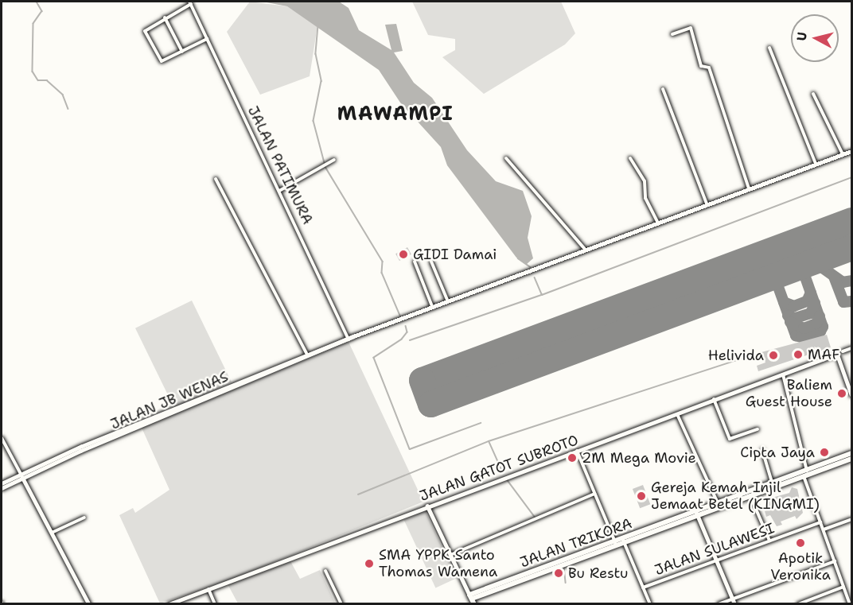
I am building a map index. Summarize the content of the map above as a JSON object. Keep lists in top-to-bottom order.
{
  "streets": {
    "highway": ["JALAN TRIKORA"],
    "main road": ["JALAN JB WENAS"],
    "street": ["JALAN PATIMURA", "JALAN GATOT SUBROTO", "JALAN SULAWESI"]
  },
  "crossings": [
    ["JALAN PATIMURA", "JALAN JB WENAS"]
  ],
  "districts": ["MAWAMPI"],
  "places": [
    "GIDI Damai",
    "MAF",
    "Helivida",
    "Baliem Guest House",
    "Cipta Jaya",
    "2M Mega Movie",
    "Gereja Kemah Injil Jemaat Betel (KINGMI)",
    "Apotik Veronika",
    "SMA YPPK Santo Thomas Wamena",
    "Bu Restu"
  ],
  "north": "left"
}
